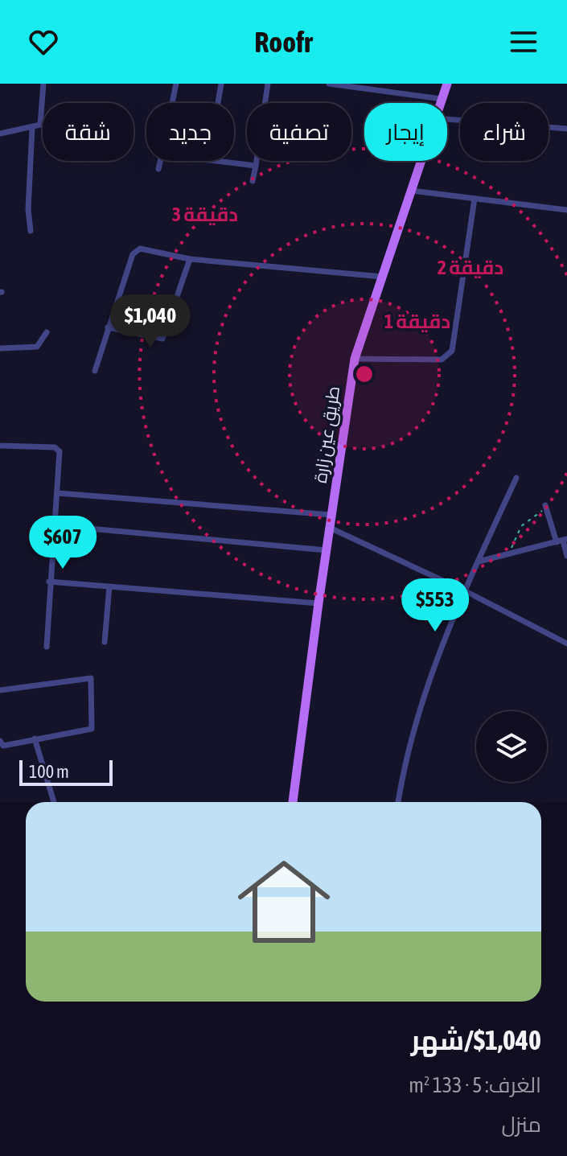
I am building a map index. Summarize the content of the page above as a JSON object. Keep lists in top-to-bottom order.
{
  "streets": {
    "main road": ["طريق عين زارة"]
  },
  "scale_bar": "100 m",
  "page": {
    "header": "Roofr",
    "chip": [
      "شراء",
      "إيجار",
      "تصفية",
      "جديد",
      "شقة"
    ],
    "price": ["$1,040", "$607", "$553"],
    "scale": "100 m",
    "list": [
      {
        "name": "$1,040/شهر",
        "note": "الغرف: 5 · 133 m² · منزل"
      }
    ]
  },
  "rings": ["3 دقيقة", "2 دقيقة", "1 دقيقة"]
}
